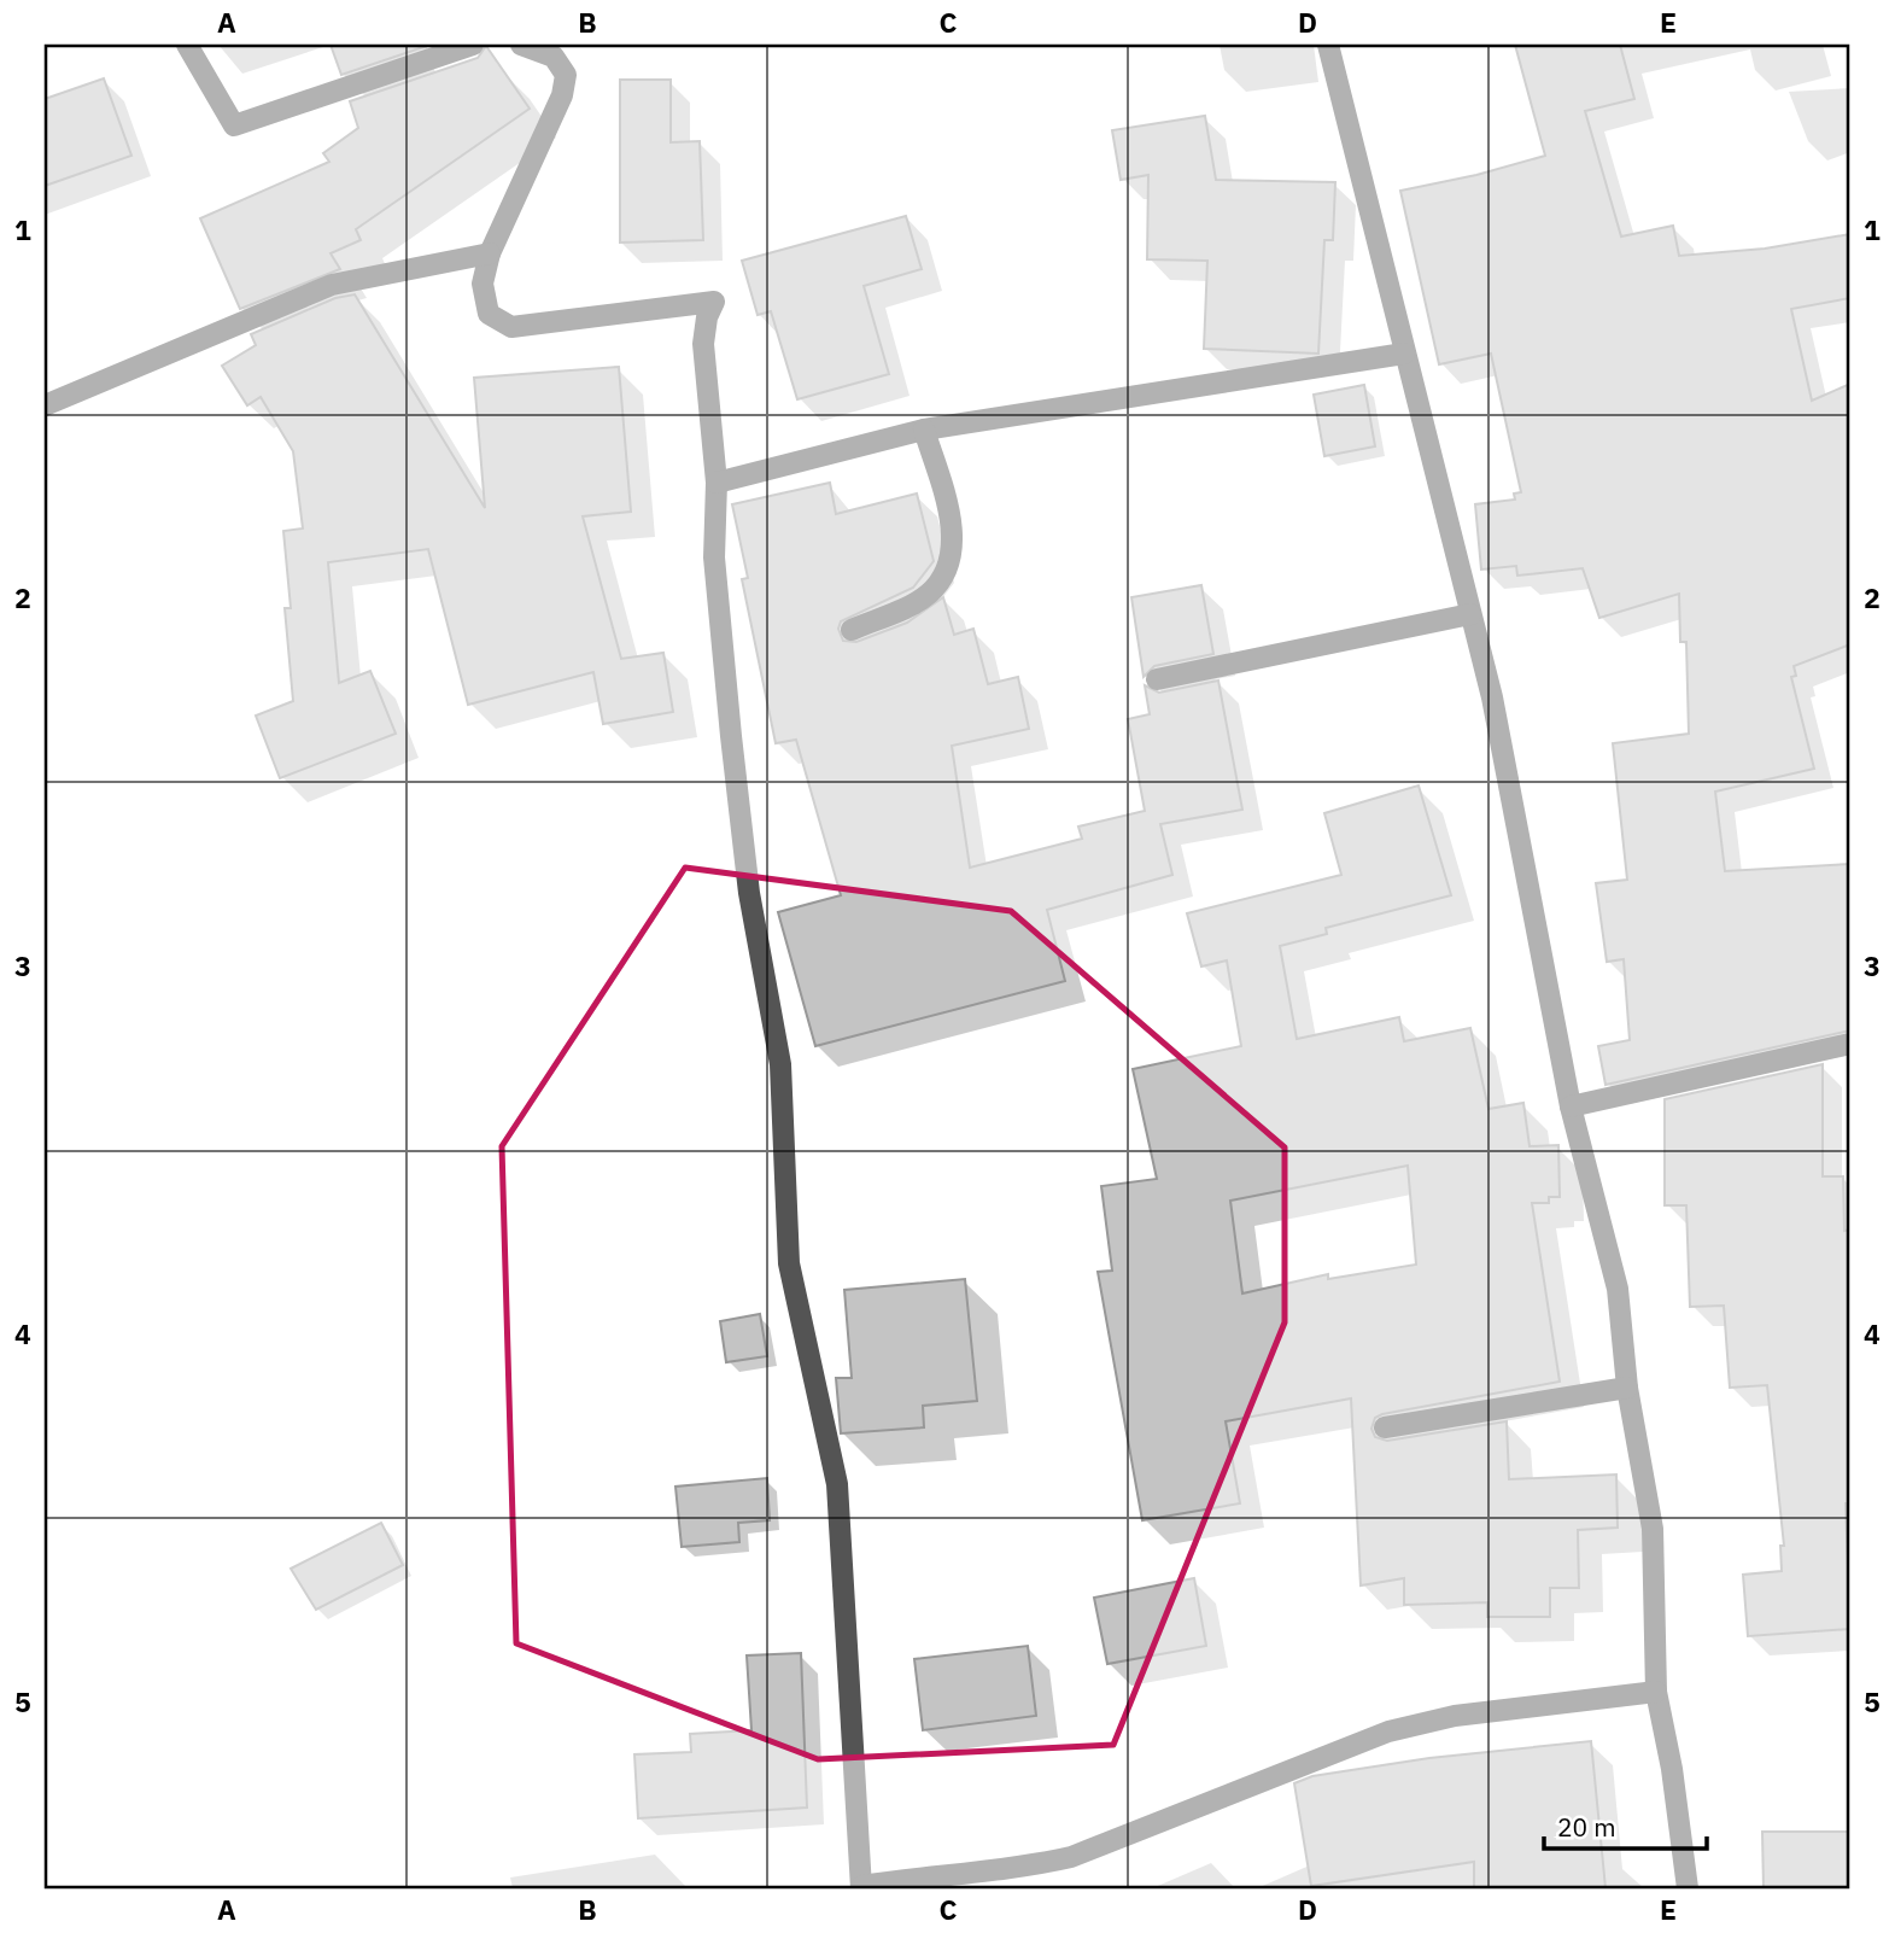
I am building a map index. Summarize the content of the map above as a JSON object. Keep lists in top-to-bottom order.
{
  "scale_bar": "20 m",
  "grid": {
    "columns": [
      "A",
      "B",
      "C",
      "D",
      "E"
    ],
    "rows": [
      "1",
      "2",
      "3",
      "4",
      "5"
    ]
  }
}
